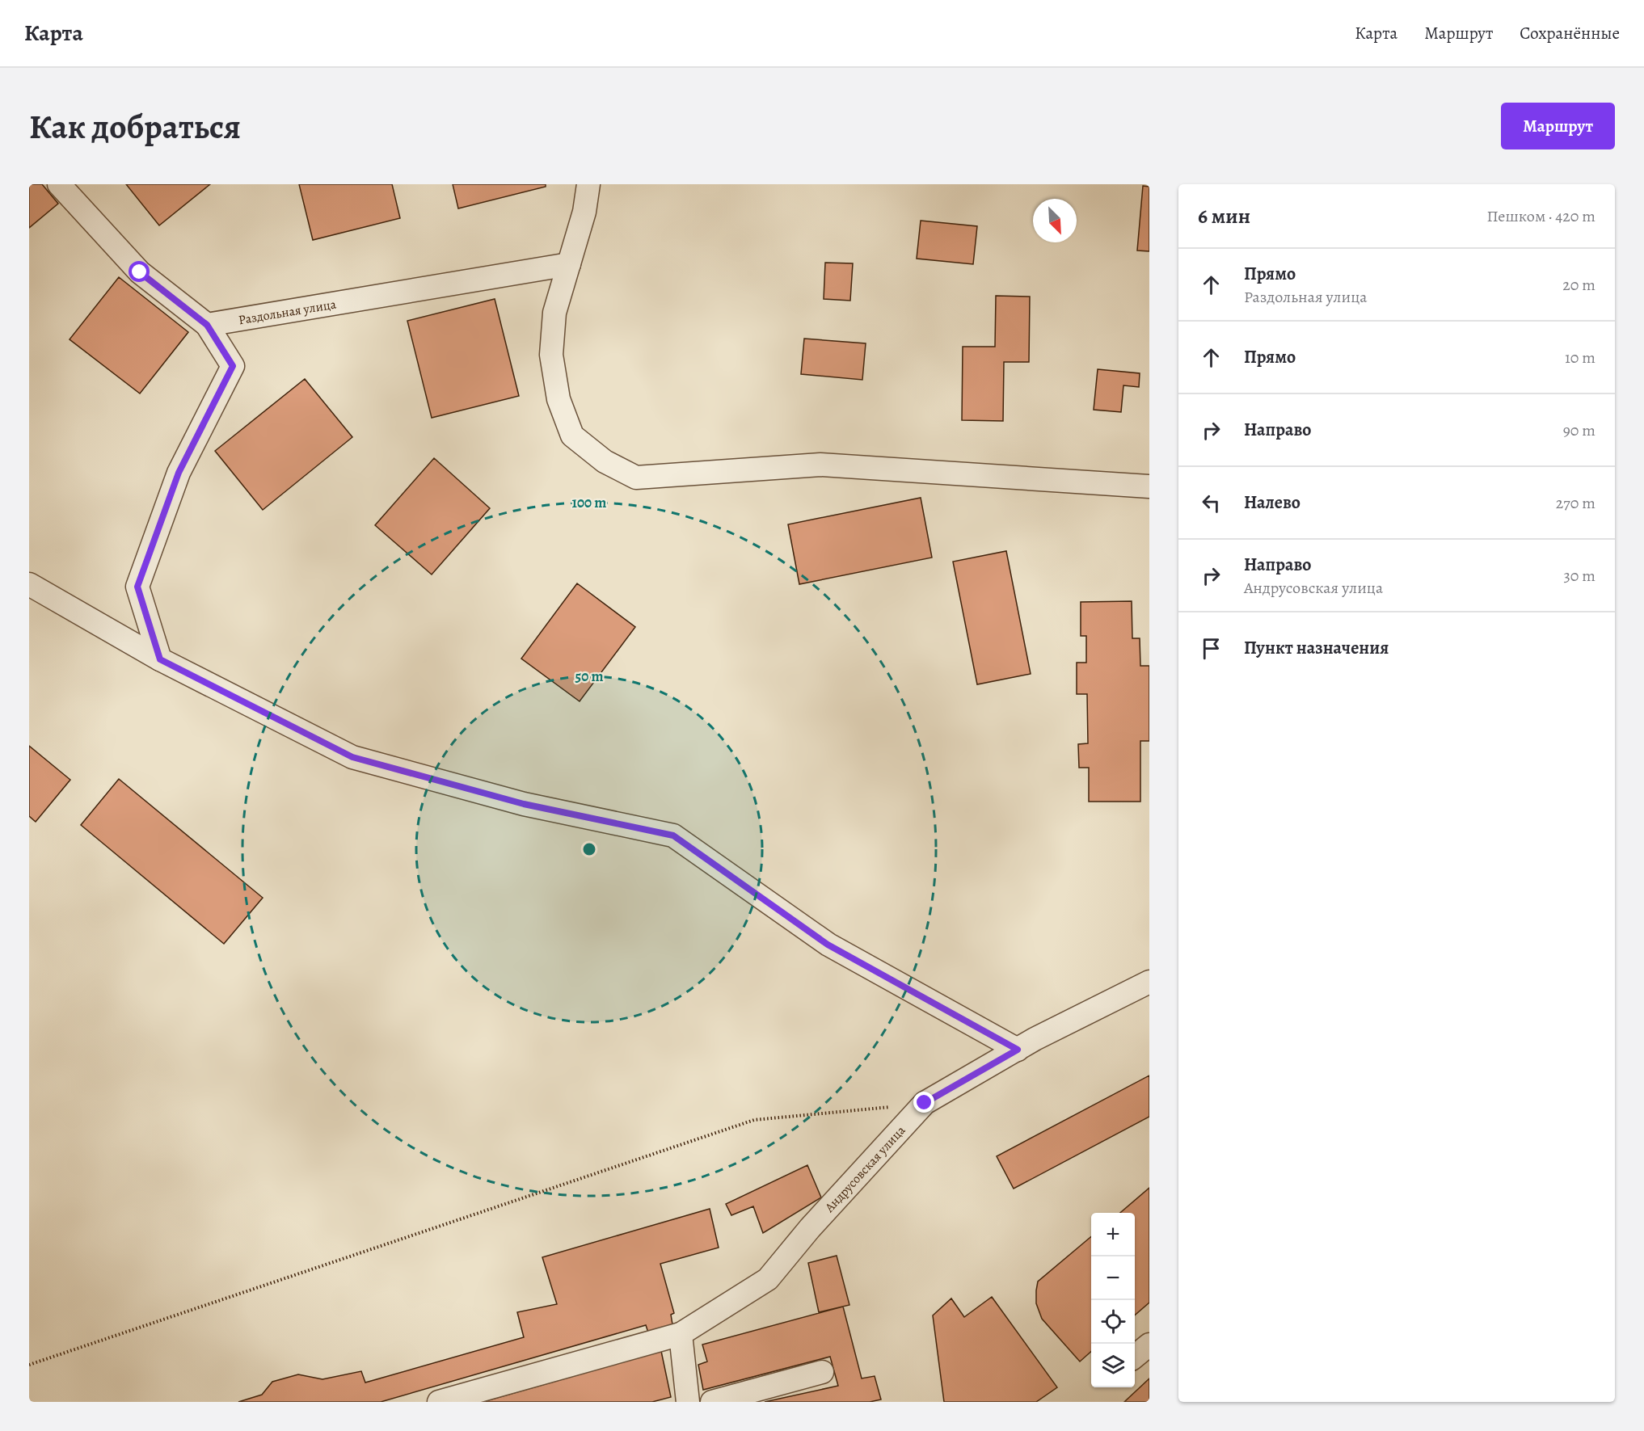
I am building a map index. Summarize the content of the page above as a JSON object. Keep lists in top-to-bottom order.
{
  "streets": {
    "street": ["Раздольная улица", "Андрусовская улица"]
  },
  "north": "bottom right",
  "page": {
    "header": "Карта",
    "nav": ["Карта", "Маршрут", "Сохранённые"],
    "buttons": "Маршрут",
    "title": "Как добраться",
    "heading": ["6 мин", "Пешком · 420 m"],
    "list": [
      ["Прямо", "Раздольная улица", "20 m"],
      ["Прямо", "10 m"],
      ["Направо", "90 m"],
      ["Налево", "270 m"],
      ["Направо", "Андрусовская улица", "30 m"],
      "Пункт назначения"
    ],
    "map_buttons": ["+", "−"]
  },
  "rings": ["100 m", "50 m"]
}
